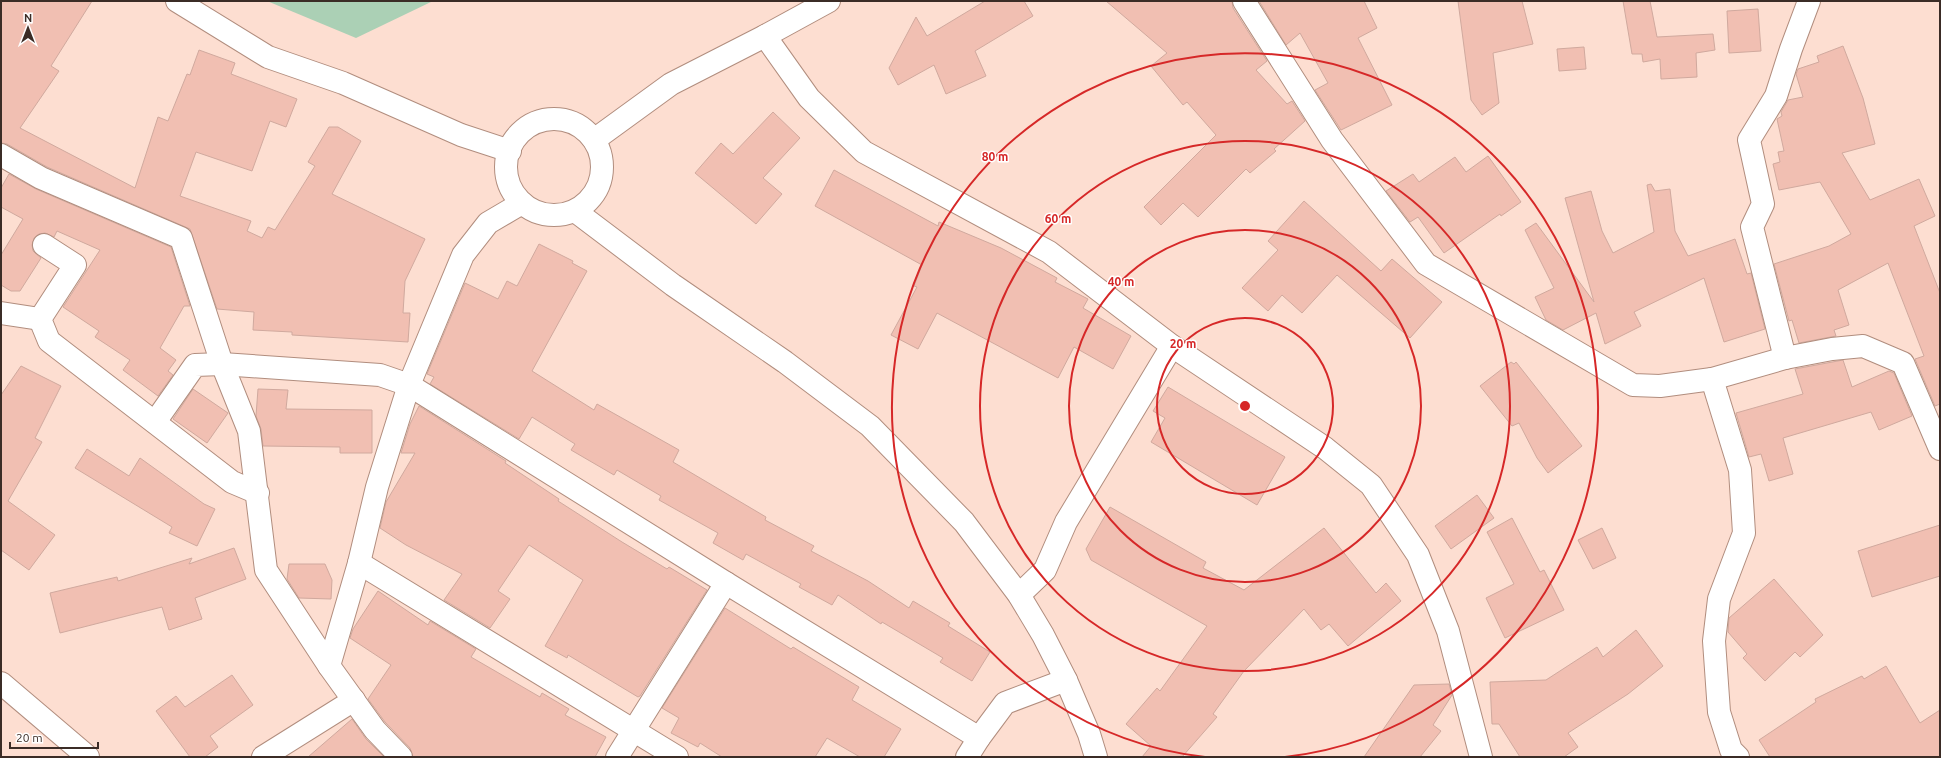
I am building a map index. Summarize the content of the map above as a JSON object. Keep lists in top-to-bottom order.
{
  "scale_bar": "20 m",
  "north": "top",
  "rings": [
    "80 m",
    "60 m",
    "40 m",
    "20 m"
  ]
}
